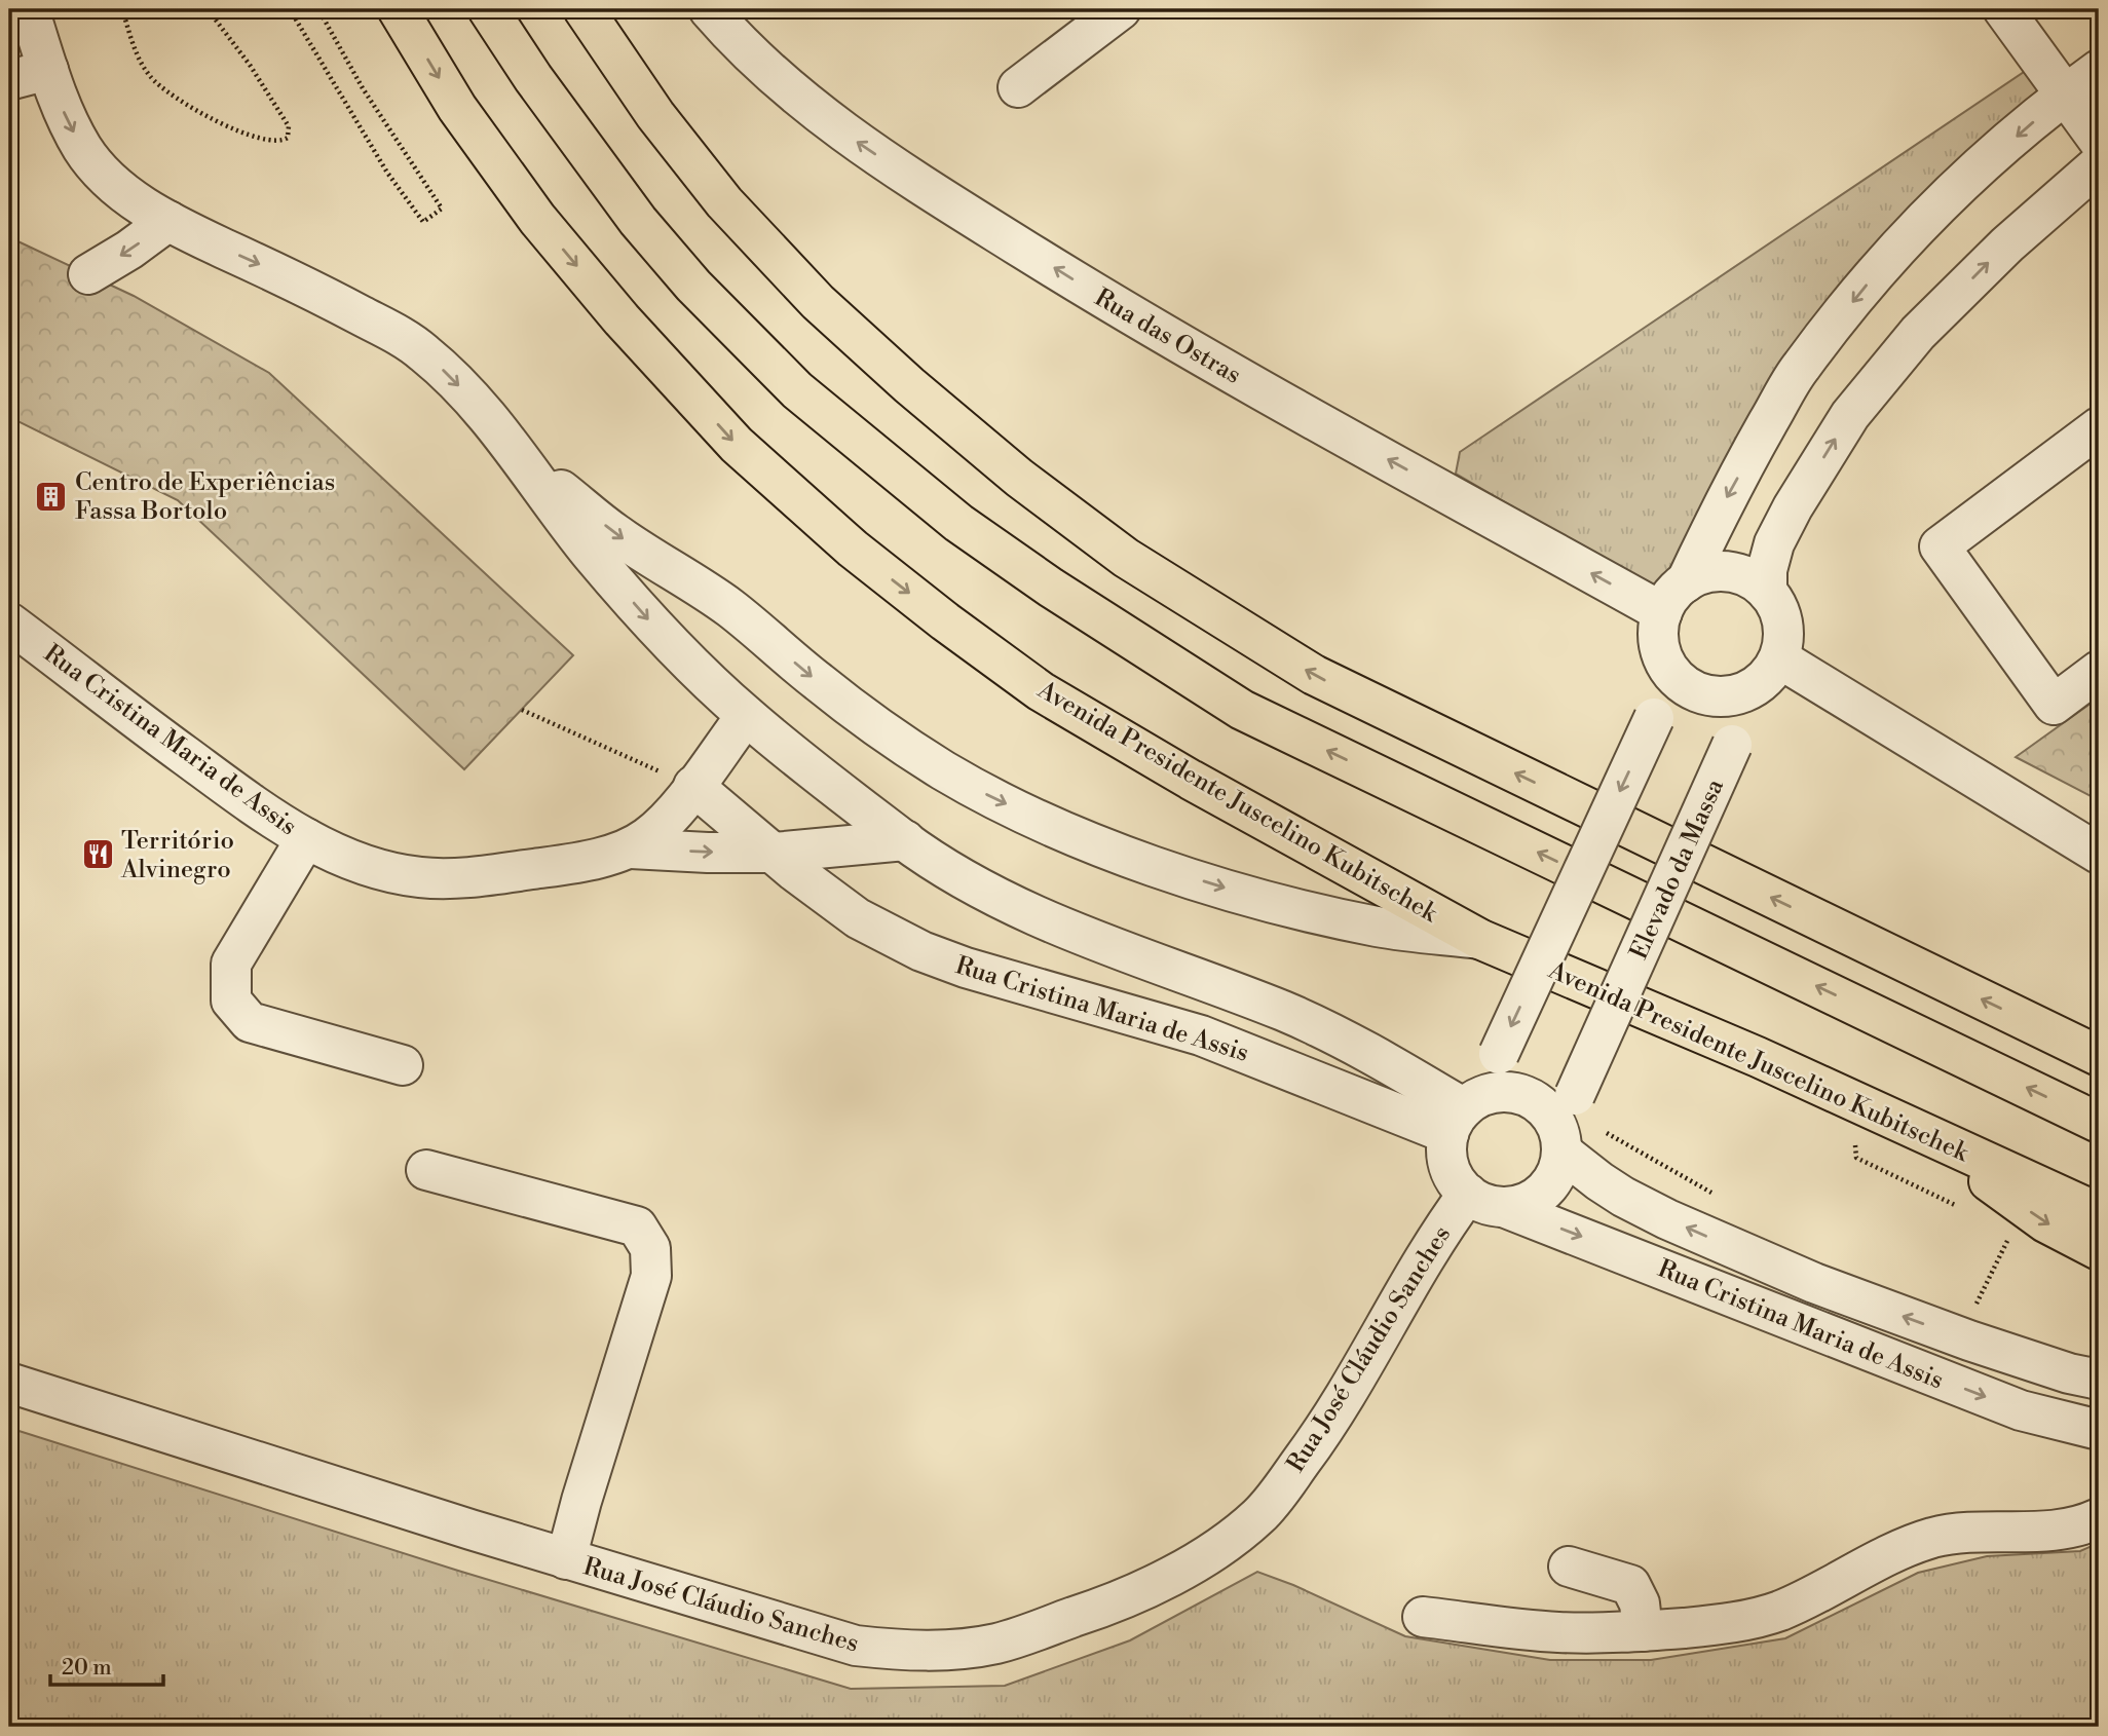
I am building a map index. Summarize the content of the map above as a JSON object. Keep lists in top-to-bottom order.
{
  "streets": {
    "main road": ["Avenida Presidente Juscelino Kubitschek"],
    "street": [
      "Rua das Ostras",
      "Rua Cristina Maria de Assis",
      "Elevado da Massa",
      "Rua José Cláudio Sanches"
    ]
  },
  "crossings": [
    ["Rua das Ostras", "Elevado da Massa"],
    ["Rua Cristina Maria de Assis", "Elevado da Massa"],
    ["Rua Cristina Maria de Assis", "Rua José Cláudio Sanches"],
    ["Elevado da Massa", "Rua José Cláudio Sanches"]
  ],
  "one_way": ["Rua das Ostras"],
  "places": {
    "building": ["Centro de Experiências Fassa Bortolo"],
    "restaurant": ["Território Alvinegro"]
  },
  "scale_bar": "20 m"
}
